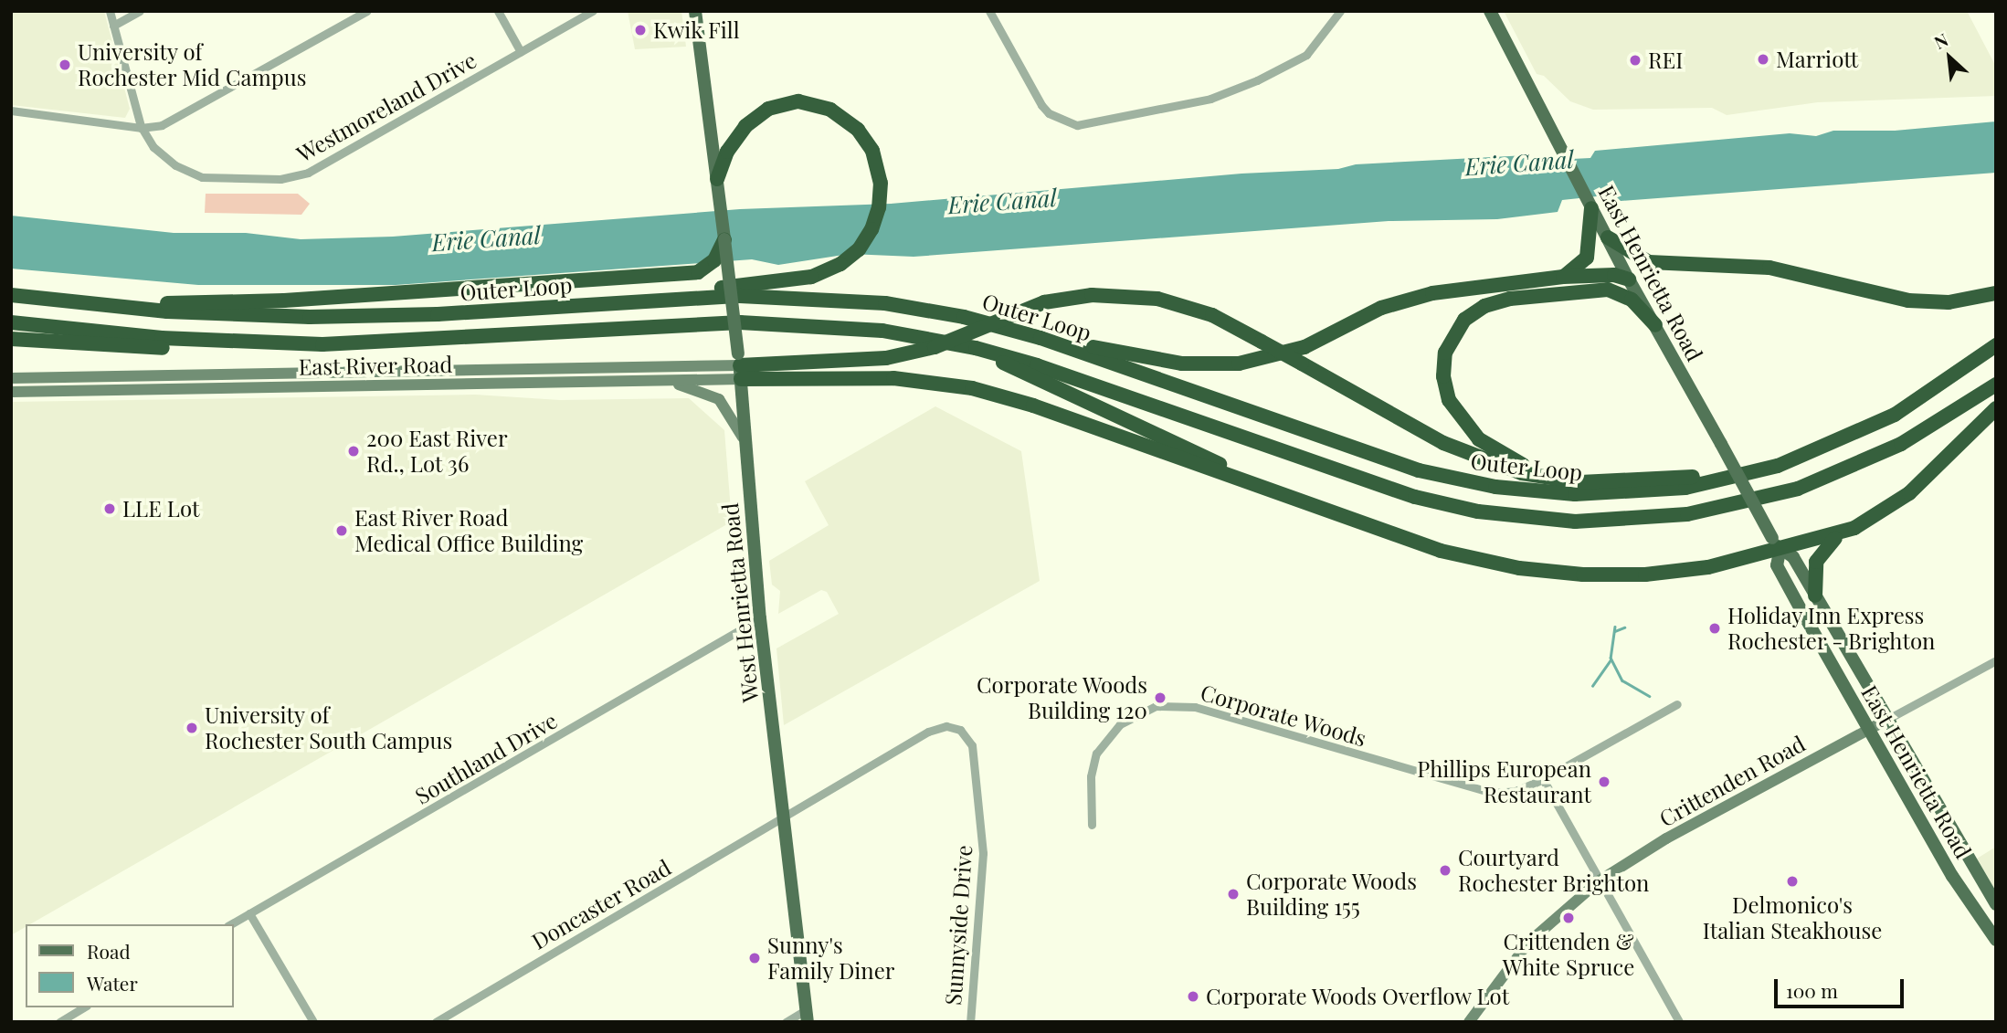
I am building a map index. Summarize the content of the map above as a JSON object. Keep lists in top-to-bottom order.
{
  "streets": {
    "highway": ["Outer Loop"],
    "main road": ["East Henrietta Road", "West Henrietta Road"],
    "street": [
      "Westmoreland Drive",
      "East River Road",
      "Corporate Woods",
      "Southland Drive",
      "Crittenden Road",
      "Doncaster Road",
      "Sunnyside Drive"
    ]
  },
  "crossings": [
    ["East Henrietta Road", "Crittenden Road"],
    ["East River Road", "West Henrietta Road"],
    ["West Henrietta Road", "Southland Drive"],
    ["West Henrietta Road", "Doncaster Road"],
    ["West Henrietta Road", "Sunnyside Drive"],
    ["Doncaster Road", "Sunnyside Drive"]
  ],
  "water": ["Erie Canal"],
  "places": [
    "Kwik Fill",
    "Marriott",
    "REI",
    "University of Rochester Mid Campus",
    "200 East River Rd., Lot 36",
    "LLE Lot",
    "East River Road Medical Office Building",
    "Holiday Inn Express Rochester - Brighton",
    "Corporate Woods Building 120",
    "University of Rochester South Campus",
    "Phillips European Restaurant",
    "Courtyard Rochester Brighton",
    "Delmonico's Italian Steakhouse",
    "Corporate Woods Building 155",
    "Crittenden & White Spruce",
    "Sunny's Family Diner",
    "Corporate Woods Overflow Lot"
  ],
  "legend": ["Road", "Water"],
  "scale_bar": "100 m",
  "north": "top left"
}
